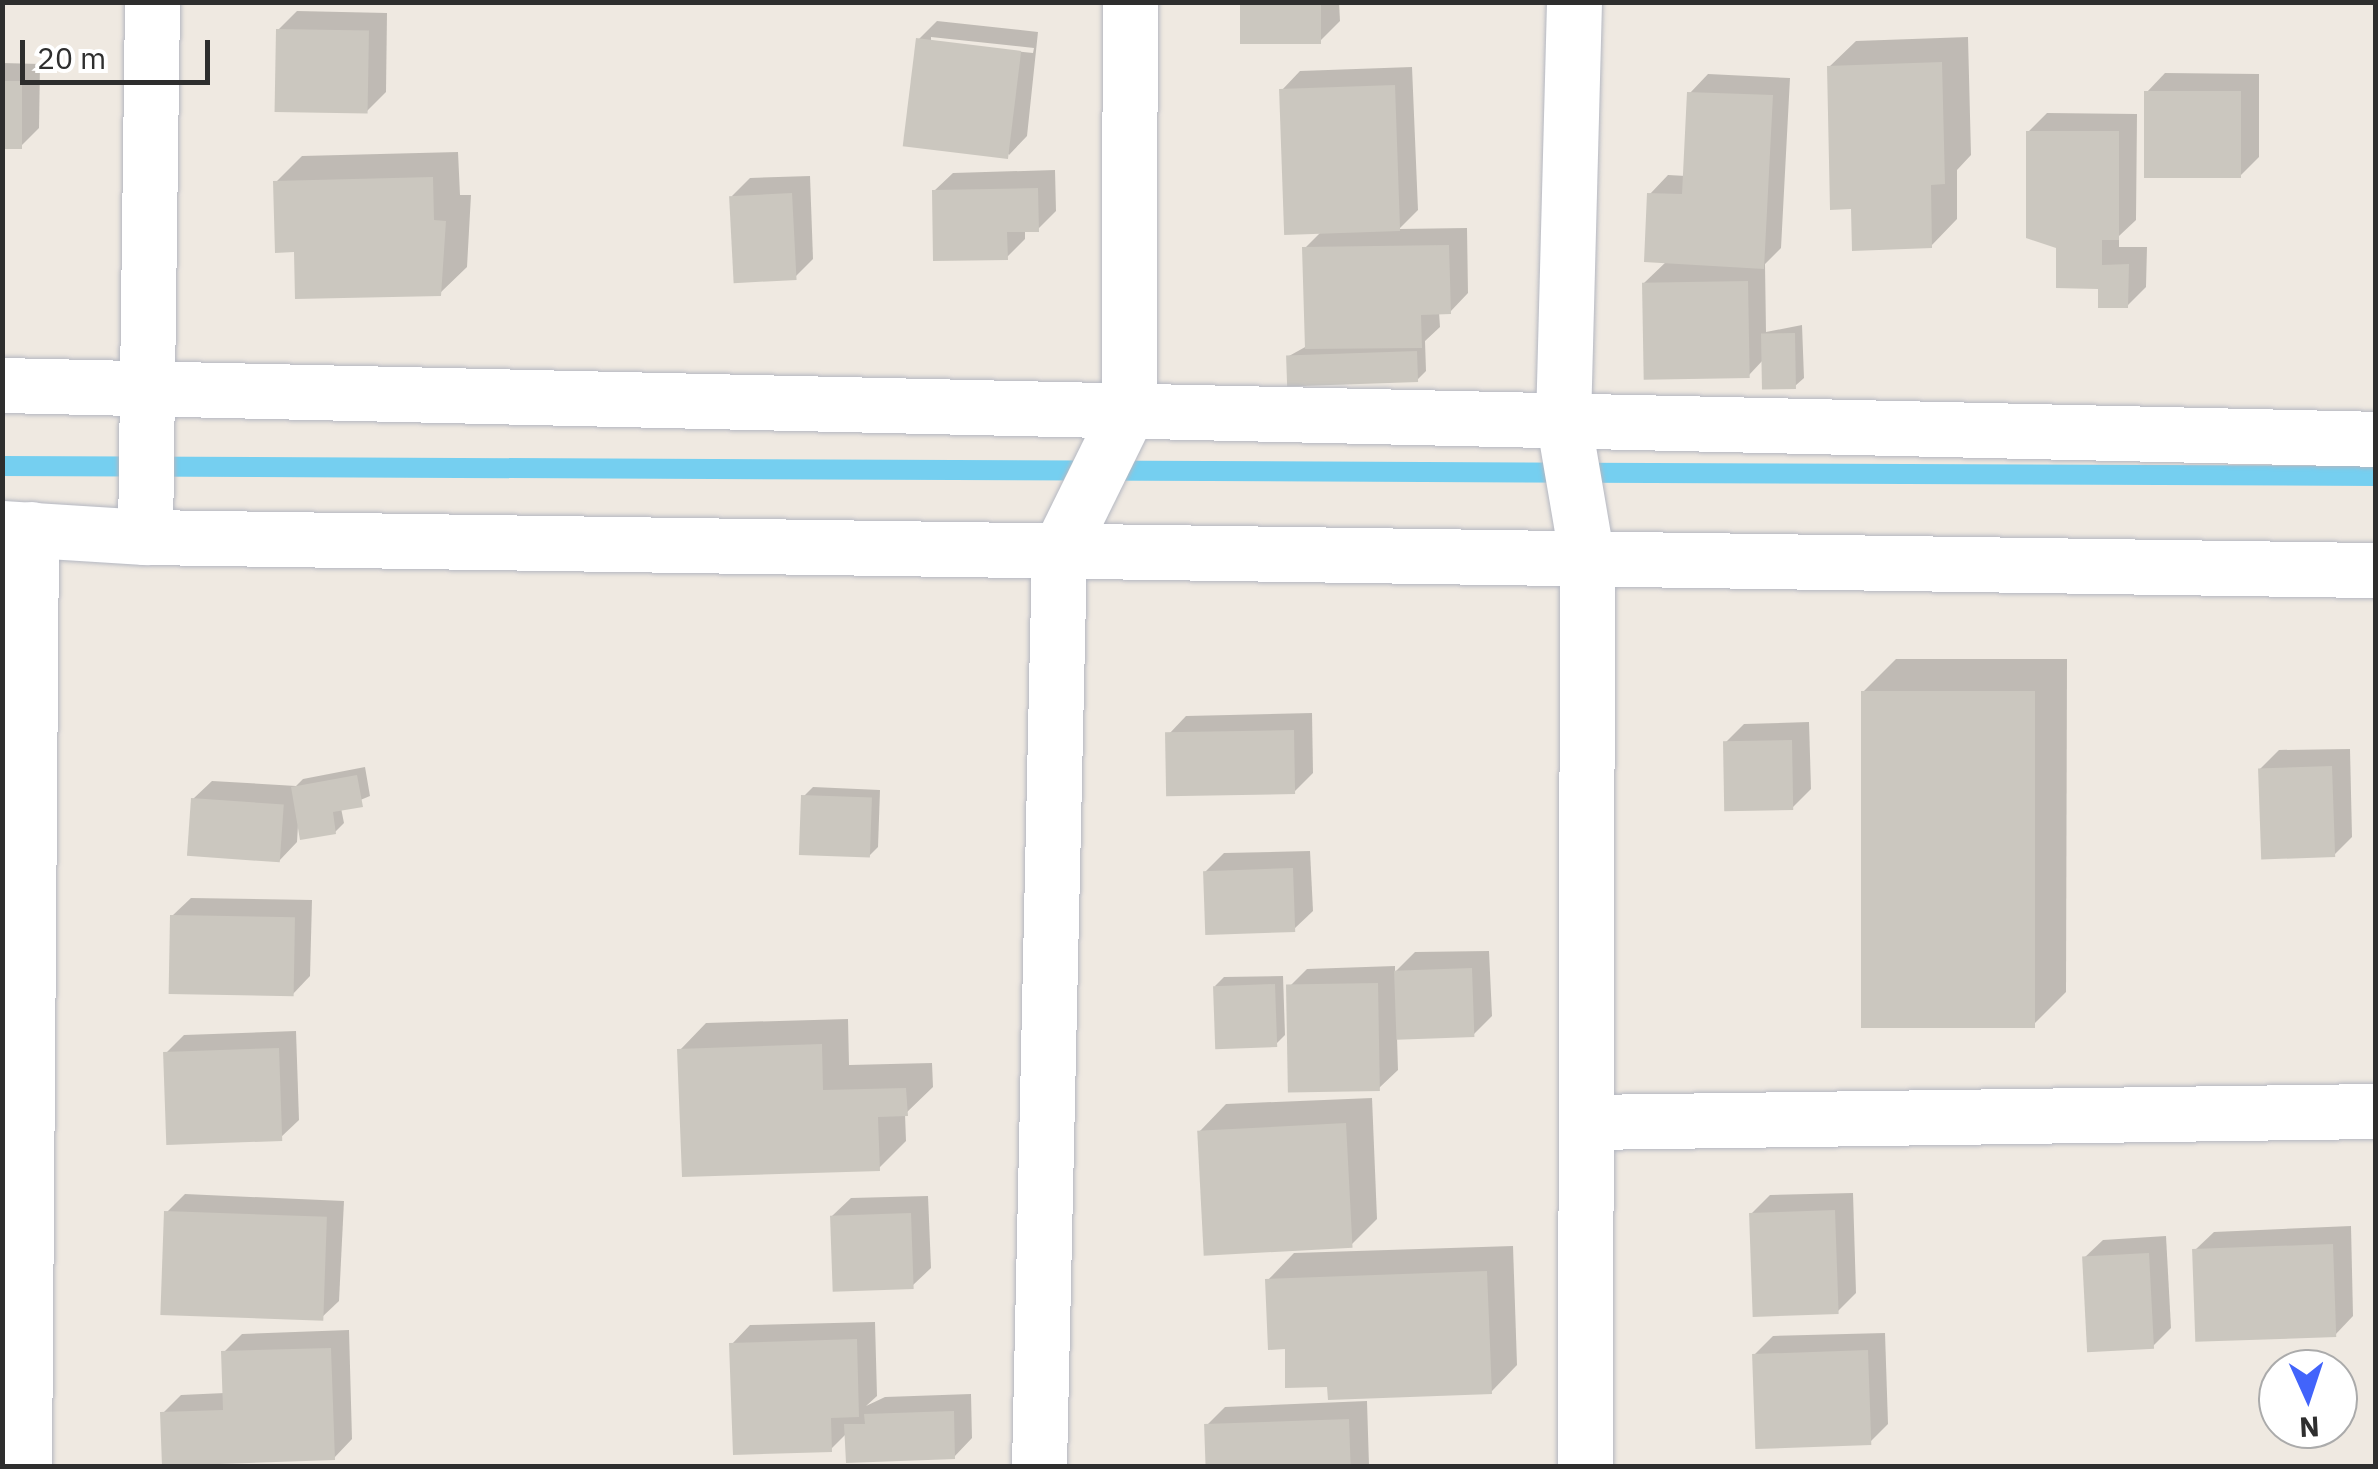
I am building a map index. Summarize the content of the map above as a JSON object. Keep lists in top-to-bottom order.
{
  "scale_bar": "20 m",
  "north": "bottom"
}
